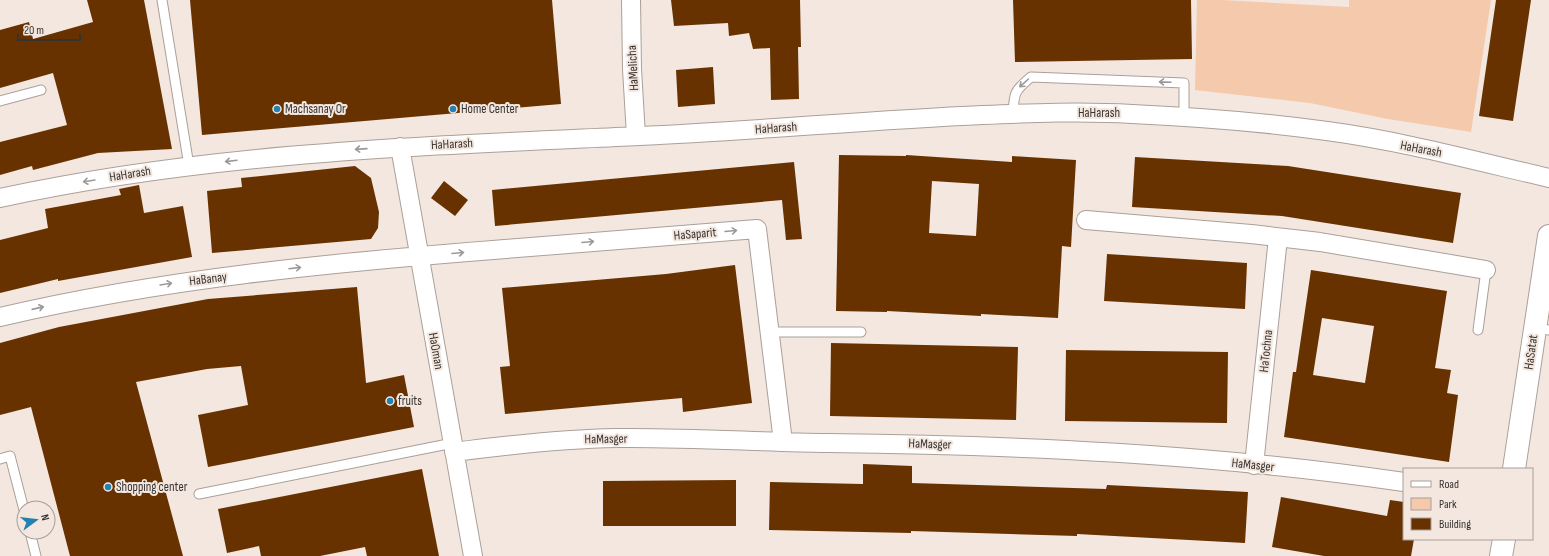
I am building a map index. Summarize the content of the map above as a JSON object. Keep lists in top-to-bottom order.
{
  "streets": {
    "street": [
      "HaMelicha",
      "HaHarash",
      "HaSaparit",
      "HaBanay",
      "HaOman",
      "HaTochna",
      "HaSatat",
      "HaMasger"
    ]
  },
  "crossings": [
    ["HaMelicha", "HaHarash"],
    ["HaHarash", "HaOman"],
    ["HaSaparit", "HaBanay"],
    ["HaSaparit", "HaOman"],
    ["HaSaparit", "HaMasger"],
    ["HaBanay", "HaOman"],
    ["HaOman", "HaMasger"],
    ["HaTochna", "HaMasger"]
  ],
  "one_way": ["HaSaparit", "HaBanay"],
  "places": [
    "Machsanay Or",
    "Home Center",
    "fruits",
    "Shopping center"
  ],
  "legend": ["Road", "Park", "Building"],
  "scale_bar": "20 m",
  "north": "right"
}
